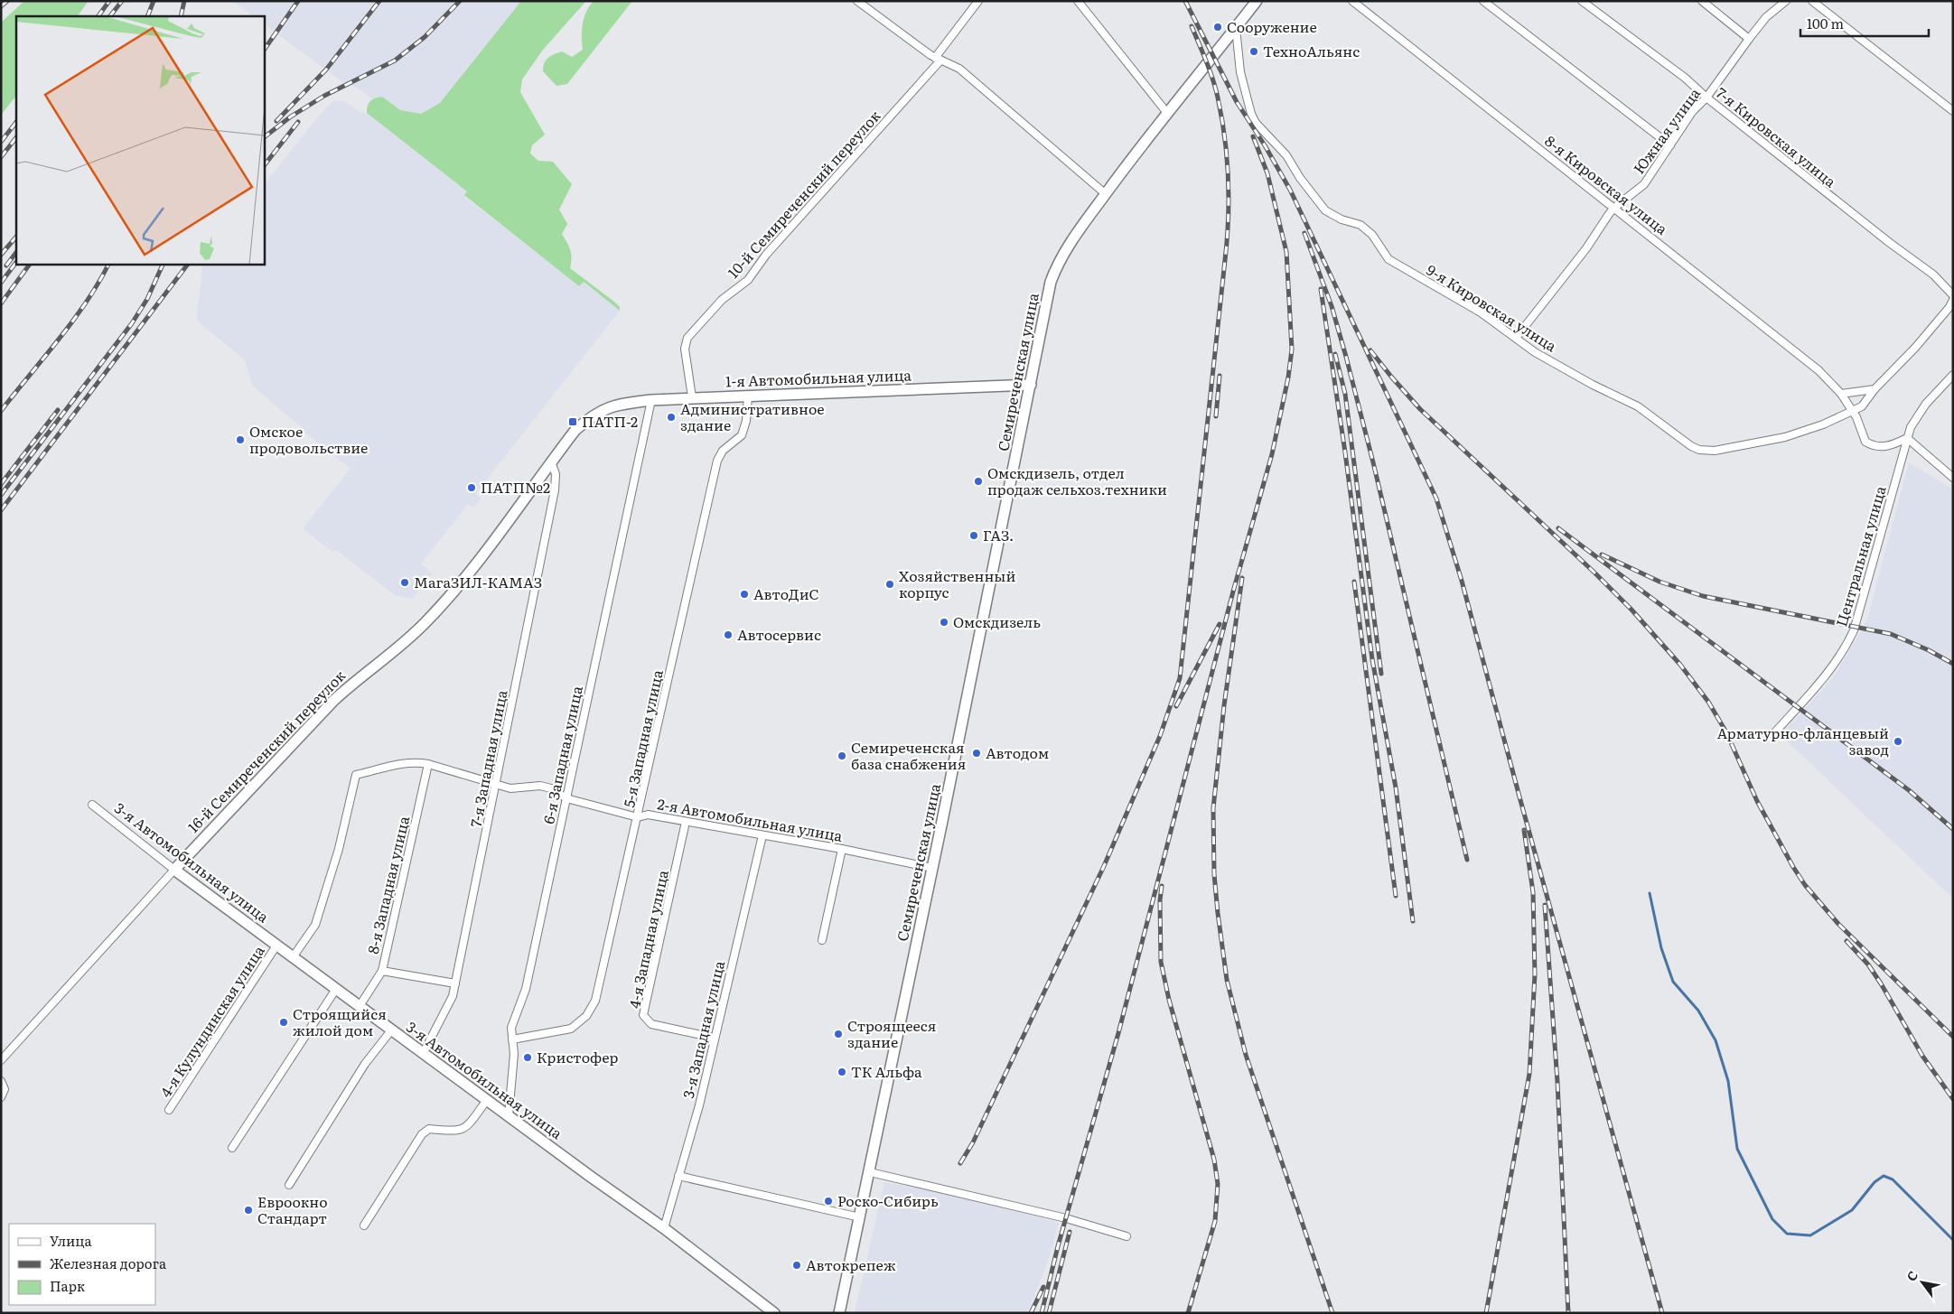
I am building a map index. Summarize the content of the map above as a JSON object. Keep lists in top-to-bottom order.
{
  "streets": {
    "street": [
      "Южная улица",
      "7-я Кировская улица",
      "8-я Кировская улица",
      "10-й Семиреченский переулок",
      "9-я Кировская улица",
      "Семиреченская улица",
      "1-я Автомобильная улица",
      "Центральная улица",
      "5-я Западная улица",
      "16-й Семиреченский переулок",
      "6-я Западная улица",
      "7-я Западная улица",
      "2-я Автомобильная улица",
      "3-я Автомобильная улица",
      "8-я Западная улица",
      "4-я Западная улица",
      "4-я Кулундинская улица",
      "3-я Западная улица"
    ]
  },
  "crossings": [
    ["Южная улица", "7-я Кировская улица"],
    ["Южная улица", "8-я Кировская улица"],
    ["Южная улица", "9-я Кировская улица"],
    ["8-я Кировская улица", "9-я Кировская улица"],
    ["8-я Кировская улица", "Центральная улица"],
    ["10-й Семиреченский переулок", "1-я Автомобильная улица"],
    ["9-я Кировская улица", "Семиреченская улица"],
    ["Семиреченская улица", "1-я Автомобильная улица"],
    ["Семиреченская улица", "2-я Автомобильная улица"],
    ["1-я Автомобильная улица", "5-я Западная улица"],
    ["1-я Автомобильная улица", "16-й Семиреченский переулок"],
    ["1-я Автомобильная улица", "6-я Западная улица"],
    ["5-я Западная улица", "6-я Западная улица"],
    ["5-я Западная улица", "2-я Автомобильная улица"],
    ["16-й Семиреченский переулок", "7-я Западная улица"],
    ["16-й Семиреченский переулок", "3-я Автомобильная улица"],
    ["6-я Западная улица", "2-я Автомобильная улица"],
    ["6-я Западная улица", "3-я Автомобильная улица"],
    ["7-я Западная улица", "2-я Автомобильная улица"],
    ["7-я Западная улица", "3-я Автомобильная улица"],
    ["2-я Автомобильная улица", "3-я Автомобильная улица"],
    ["2-я Автомобильная улица", "8-я Западная улица"],
    ["2-я Автомобильная улица", "4-я Западная улица"],
    ["2-я Автомобильная улица", "3-я Западная улица"],
    ["3-я Автомобильная улица", "8-я Западная улица"],
    ["3-я Автомобильная улица", "4-я Кулундинская улица"],
    ["3-я Автомобильная улица", "3-я Западная улица"],
    ["4-я Западная улица", "3-я Западная улица"]
  ],
  "places": {
    "other": [
      "Сооружение",
      "ТехноАльянс",
      "Административное здание",
      "Омское продовольствие",
      "Омскдизель, отдел продаж сельхоз.техники",
      "ПАТП№2",
      "ГАЗ.",
      "МагаЗИЛ-КАМАЗ",
      "Хозяйственный корпус",
      "АвтоДиС",
      "Омскдизель",
      "Автосервис",
      "Арматурно-фланцевый завод",
      "Автодом",
      "Семиреченская база снабжения",
      "Строящийся жилой дом",
      "Строящееся здание",
      "Кристофер",
      "ТК Альфа",
      "Роско-Сибирь",
      "Евроокно Стандарт",
      "Автокрепеж"
    ],
    "transit": ["ПАТП-2"]
  },
  "legend": ["Улица", "Железная дорога", "Парк"],
  "scale_bar": "100 m",
  "north": "top left"
}
